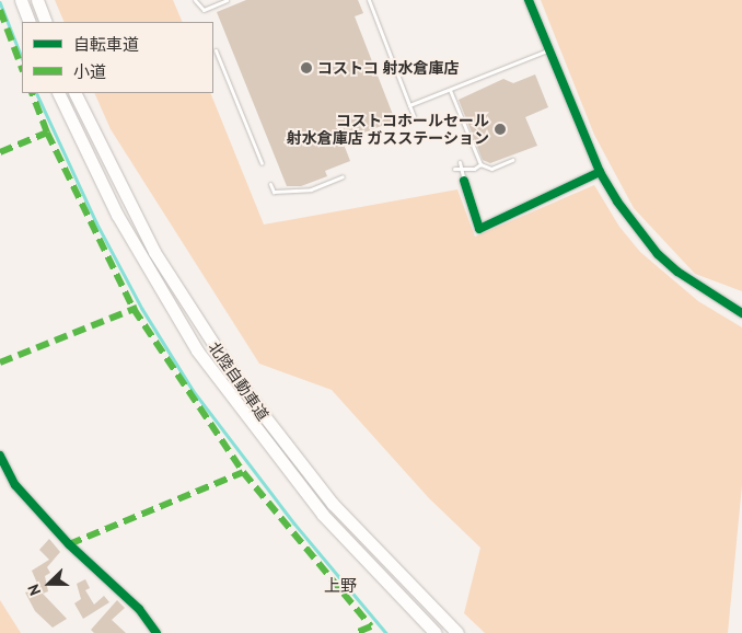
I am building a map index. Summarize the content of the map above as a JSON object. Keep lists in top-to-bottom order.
{
  "streets": {
    "highway": ["北陸自動車道"]
  },
  "districts": ["上野"],
  "places": ["コストコ 射水倉庫店", "コストコホールセール 射水倉庫店 ガスステーション"],
  "legend": ["自転車道", "小道"],
  "north": "left"
}
